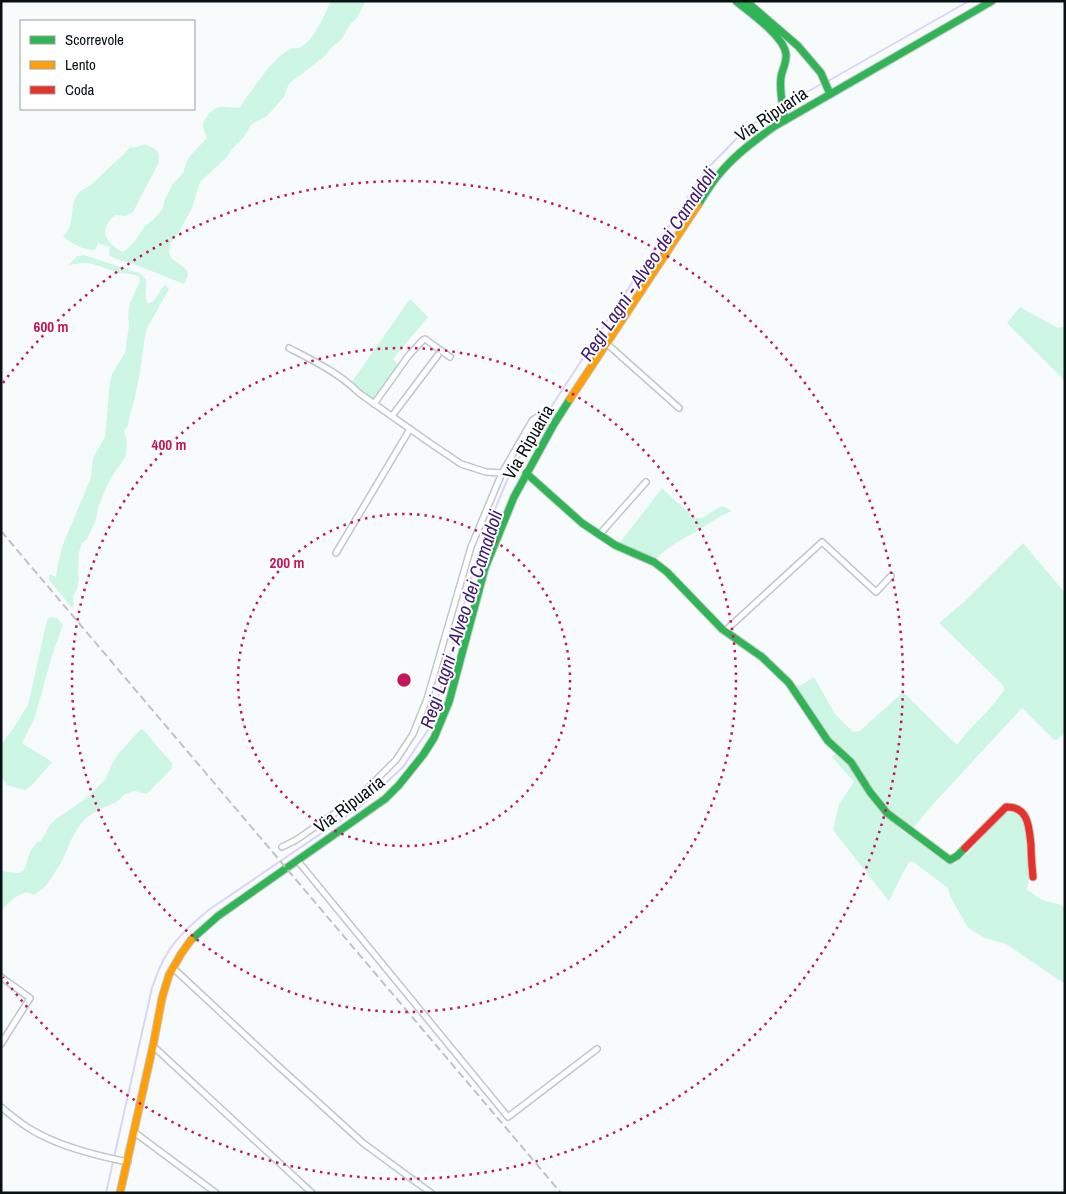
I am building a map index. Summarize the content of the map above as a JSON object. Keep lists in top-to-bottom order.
{
  "streets": {
    "street": ["Via Ripuaria"]
  },
  "water": ["Regi Lagni - Alveo dei Camaldoli"],
  "legend": ["Scorrevole", "Lento", "Coda"],
  "rings": ["600 m", "400 m", "200 m"]
}
